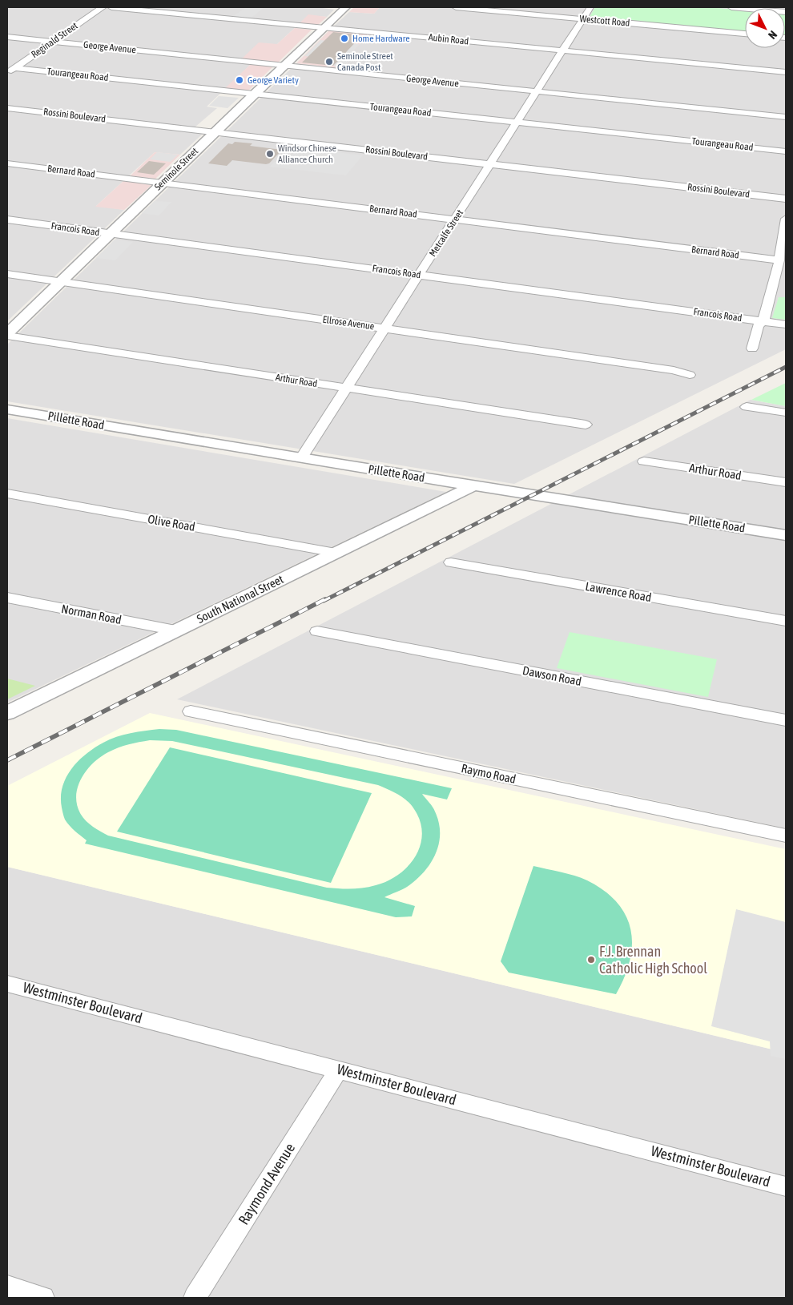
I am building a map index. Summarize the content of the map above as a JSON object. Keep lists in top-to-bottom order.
{
  "streets": {
    "street": [
      "Westcott Road",
      "Aubin Road",
      "Reginald Street",
      "George Avenue",
      "Tourangeau Road",
      "Rossini Boulevard",
      "Seminole Street",
      "Bernard Road",
      "Francois Road",
      "Metcalfe Street",
      "Ellrose Avenue",
      "Arthur Road",
      "Pillette Road",
      "Olive Road",
      "Lawrence Road",
      "South National Street",
      "Norman Road",
      "Dawson Road",
      "Raymo Road",
      "Westminster Boulevard",
      "Raymond Avenue"
    ]
  },
  "crossings": [
    ["Westcott Road", "Metcalfe Street"],
    ["Aubin Road", "Seminole Street"],
    ["Aubin Road", "Metcalfe Street"],
    ["Reginald Street", "George Avenue"],
    ["Reginald Street", "Tourangeau Road"],
    ["George Avenue", "Seminole Street"],
    ["George Avenue", "Metcalfe Street"],
    ["Tourangeau Road", "Seminole Street"],
    ["Tourangeau Road", "Metcalfe Street"],
    ["Rossini Boulevard", "Seminole Street"],
    ["Rossini Boulevard", "Metcalfe Street"],
    ["Seminole Street", "Bernard Road"],
    ["Seminole Street", "Francois Road"],
    ["Seminole Street", "Ellrose Avenue"],
    ["Seminole Street", "Arthur Road"],
    ["Bernard Road", "Metcalfe Street"],
    ["Francois Road", "Metcalfe Street"],
    ["Metcalfe Street", "Ellrose Avenue"],
    ["Metcalfe Street", "Arthur Road"],
    ["Metcalfe Street", "Pillette Road"],
    ["Pillette Road", "South National Street"],
    ["Olive Road", "South National Street"],
    ["South National Street", "Norman Road"],
    ["Westminster Boulevard", "Raymond Avenue"]
  ],
  "places": [
    "Home Hardware",
    "Seminole Street Canada Post",
    "George Variety",
    "Windsor Chinese Alliance Church",
    "F.J. Brennan Catholic High School"
  ],
  "north": "bottom right"
}
